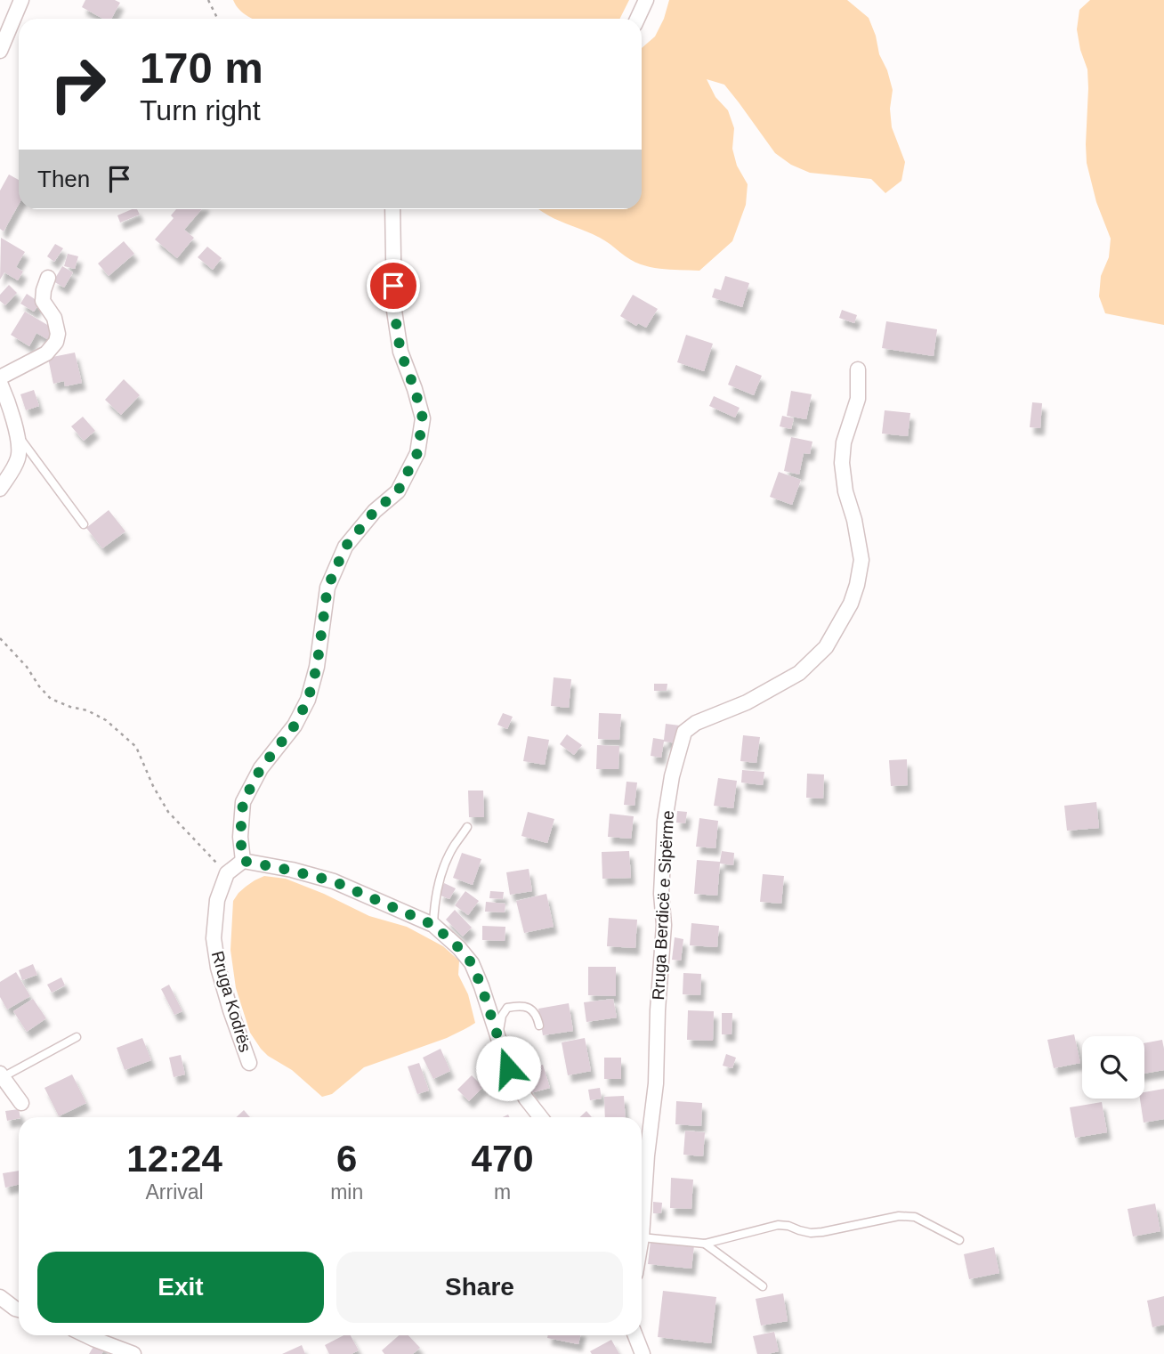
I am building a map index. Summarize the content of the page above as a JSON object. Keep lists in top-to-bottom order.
{
  "streets": {
    "street": ["Rruga Berdicë e Sipërme", "Rruga Kodrës"]
  },
  "page": {
    "turn": ["170 m", "Turn right"],
    "then": "Then",
    "eta": [
      "12:24",
      "Arrival",
      "6",
      "min",
      "470",
      "m"
    ],
    "buttons": ["Exit", "Share"]
  }
}
